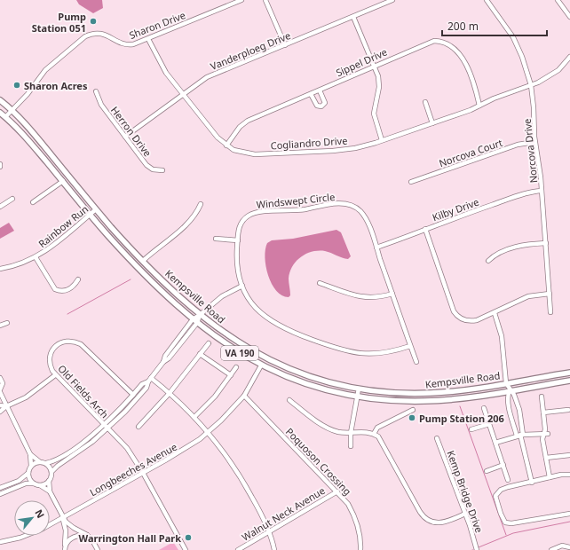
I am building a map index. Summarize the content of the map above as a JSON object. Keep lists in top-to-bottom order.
{
  "streets": {
    "main road": ["Kempsville Road", "VA 190"],
    "street": [
      "Sharon Drive",
      "Vanderploeg Drive",
      "Sippel Drive",
      "Herron Drive",
      "Cogliandro Drive",
      "Norcova Drive",
      "Norcova Court",
      "Windswept Circle",
      "Kilby Drive",
      "Rainbow Run",
      "Old Fields Arch",
      "Poquoson Crossing",
      "Longbeeches Avenue",
      "Kemp Bridge Drive",
      "Walnut Neck Avenue"
    ]
  },
  "crossings": [
    ["Sharon Drive", "Cogliandro Drive"],
    ["Sharon Drive", "Kempsville Road"],
    ["Vanderploeg Drive", "Herron Drive"],
    ["Vanderploeg Drive", "Cogliandro Drive"],
    ["Sippel Drive", "Cogliandro Drive"],
    ["Cogliandro Drive", "Norcova Drive"],
    ["Norcova Drive", "Norcova Court"],
    ["Norcova Drive", "Kilby Drive"],
    ["Windswept Circle", "Kilby Drive"],
    ["Rainbow Run", "Kempsville Road"],
    ["Kempsville Road", "Longbeeches Avenue"],
    ["Old Fields Arch", "Longbeeches Avenue"],
    ["Poquoson Crossing", "Longbeeches Avenue"],
    ["Poquoson Crossing", "Walnut Neck Avenue"]
  ],
  "places": [
    "Pump Station 051",
    "Sharon Acres",
    "Pump Station 206",
    "Warrington Hall Park"
  ],
  "scale_bar": "200 m",
  "north": "top right"
}
